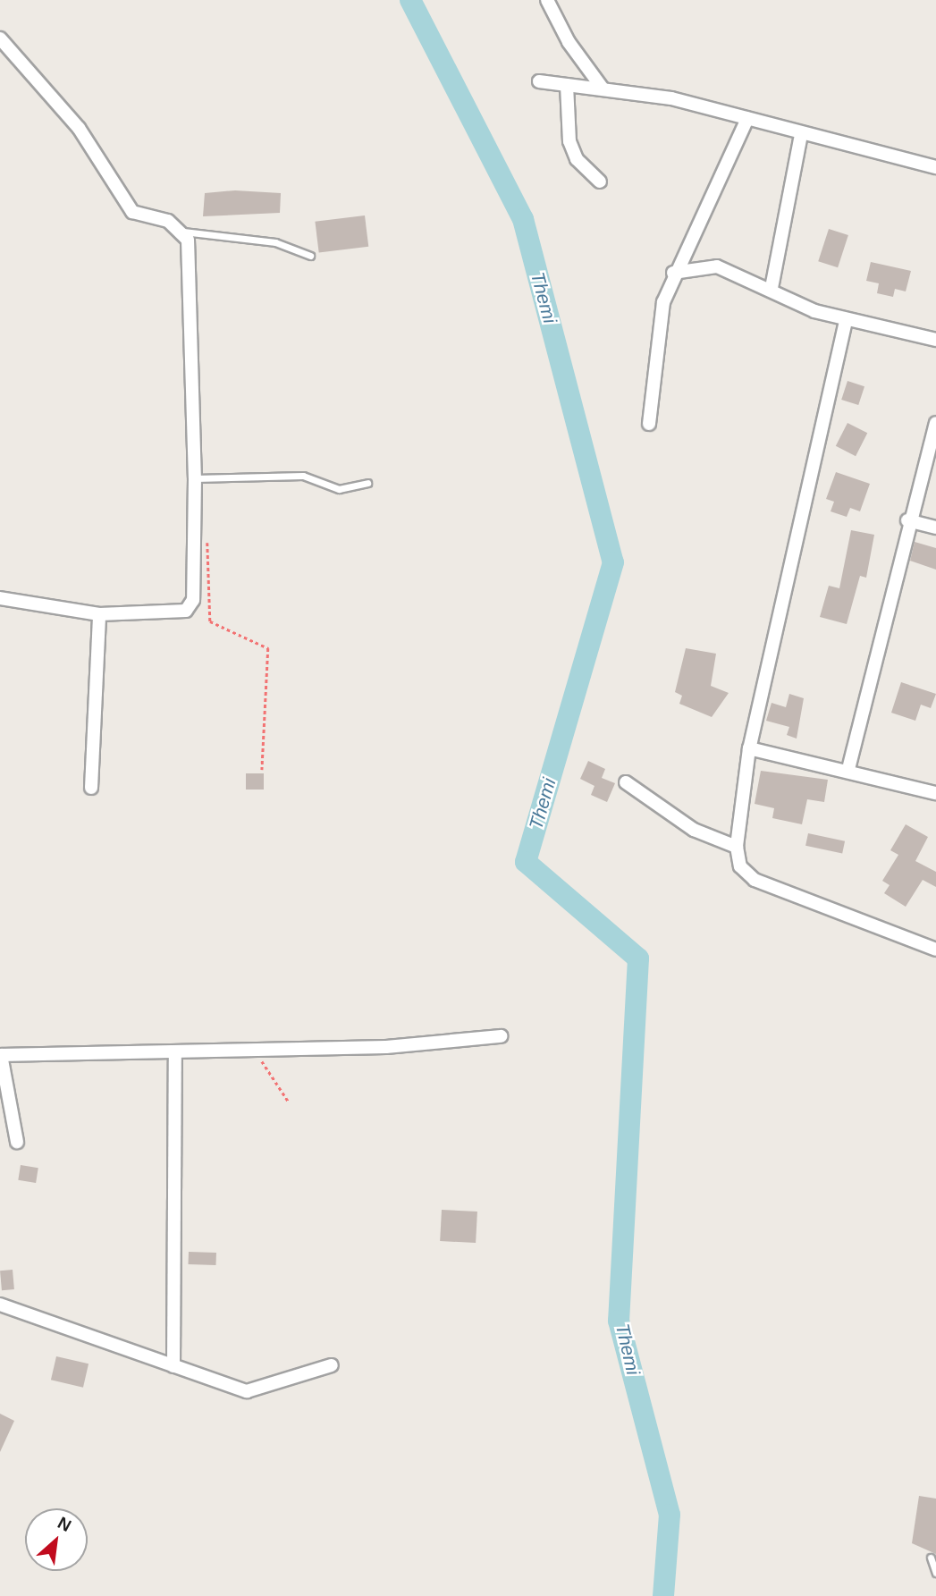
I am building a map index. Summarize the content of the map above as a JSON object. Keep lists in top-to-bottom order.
{
  "water": ["Themi"],
  "north": "top right"
}
